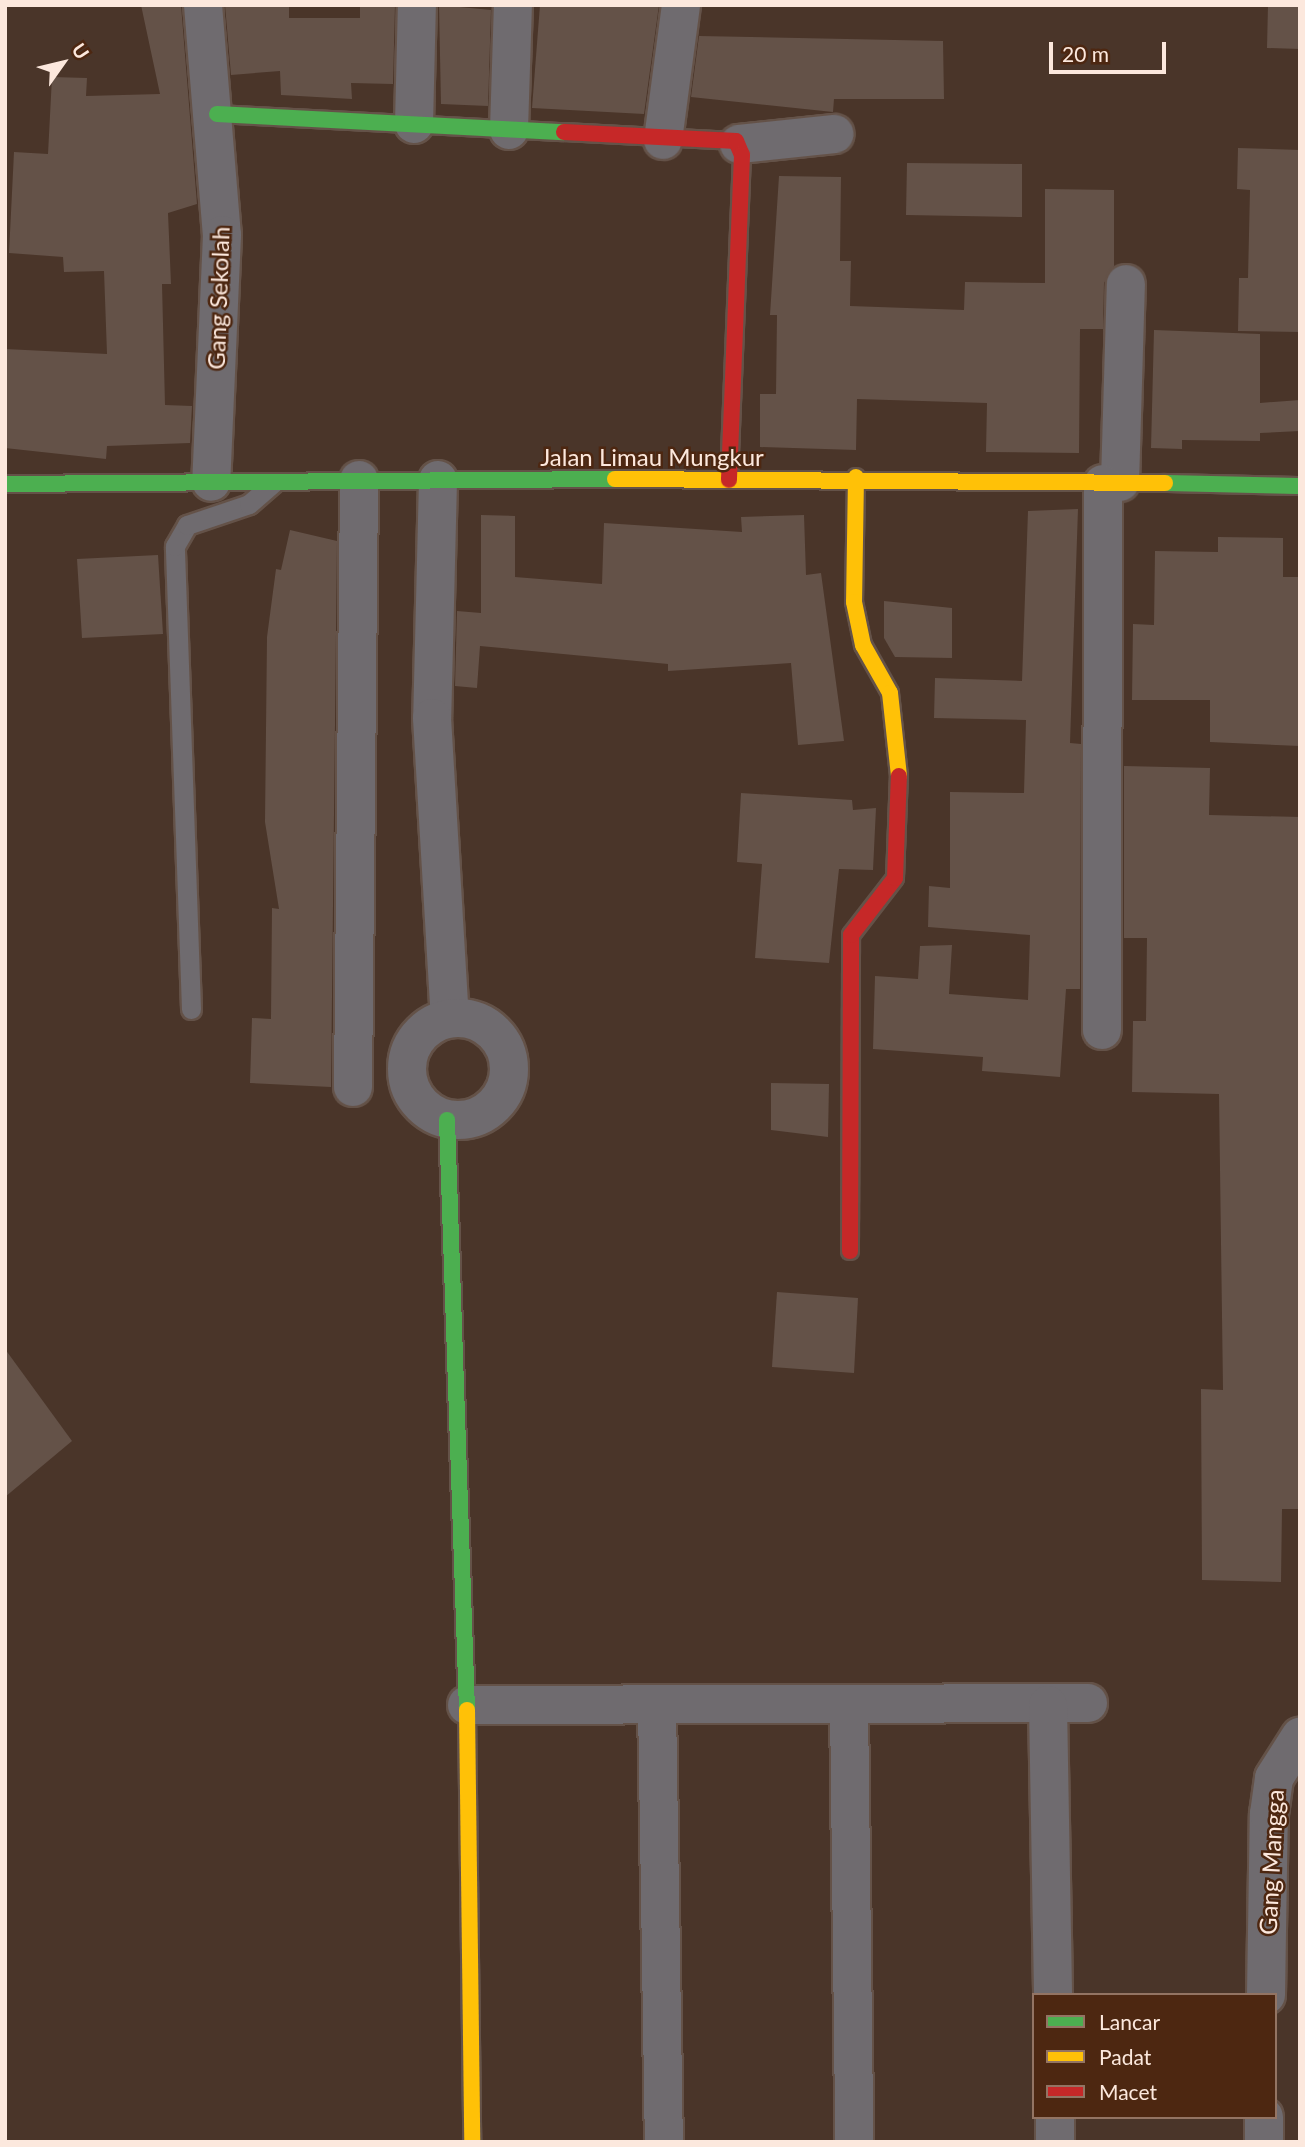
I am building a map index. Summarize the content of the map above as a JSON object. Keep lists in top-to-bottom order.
{
  "streets": {
    "street": ["Gang Sekolah", "Jalan Limau Mungkur", "Gang Mangga"]
  },
  "crossings": [
    ["Gang Sekolah", "Jalan Limau Mungkur"]
  ],
  "legend": ["Lancar", "Padat", "Macet"],
  "scale_bar": "20 m",
  "north": "top right"
}
